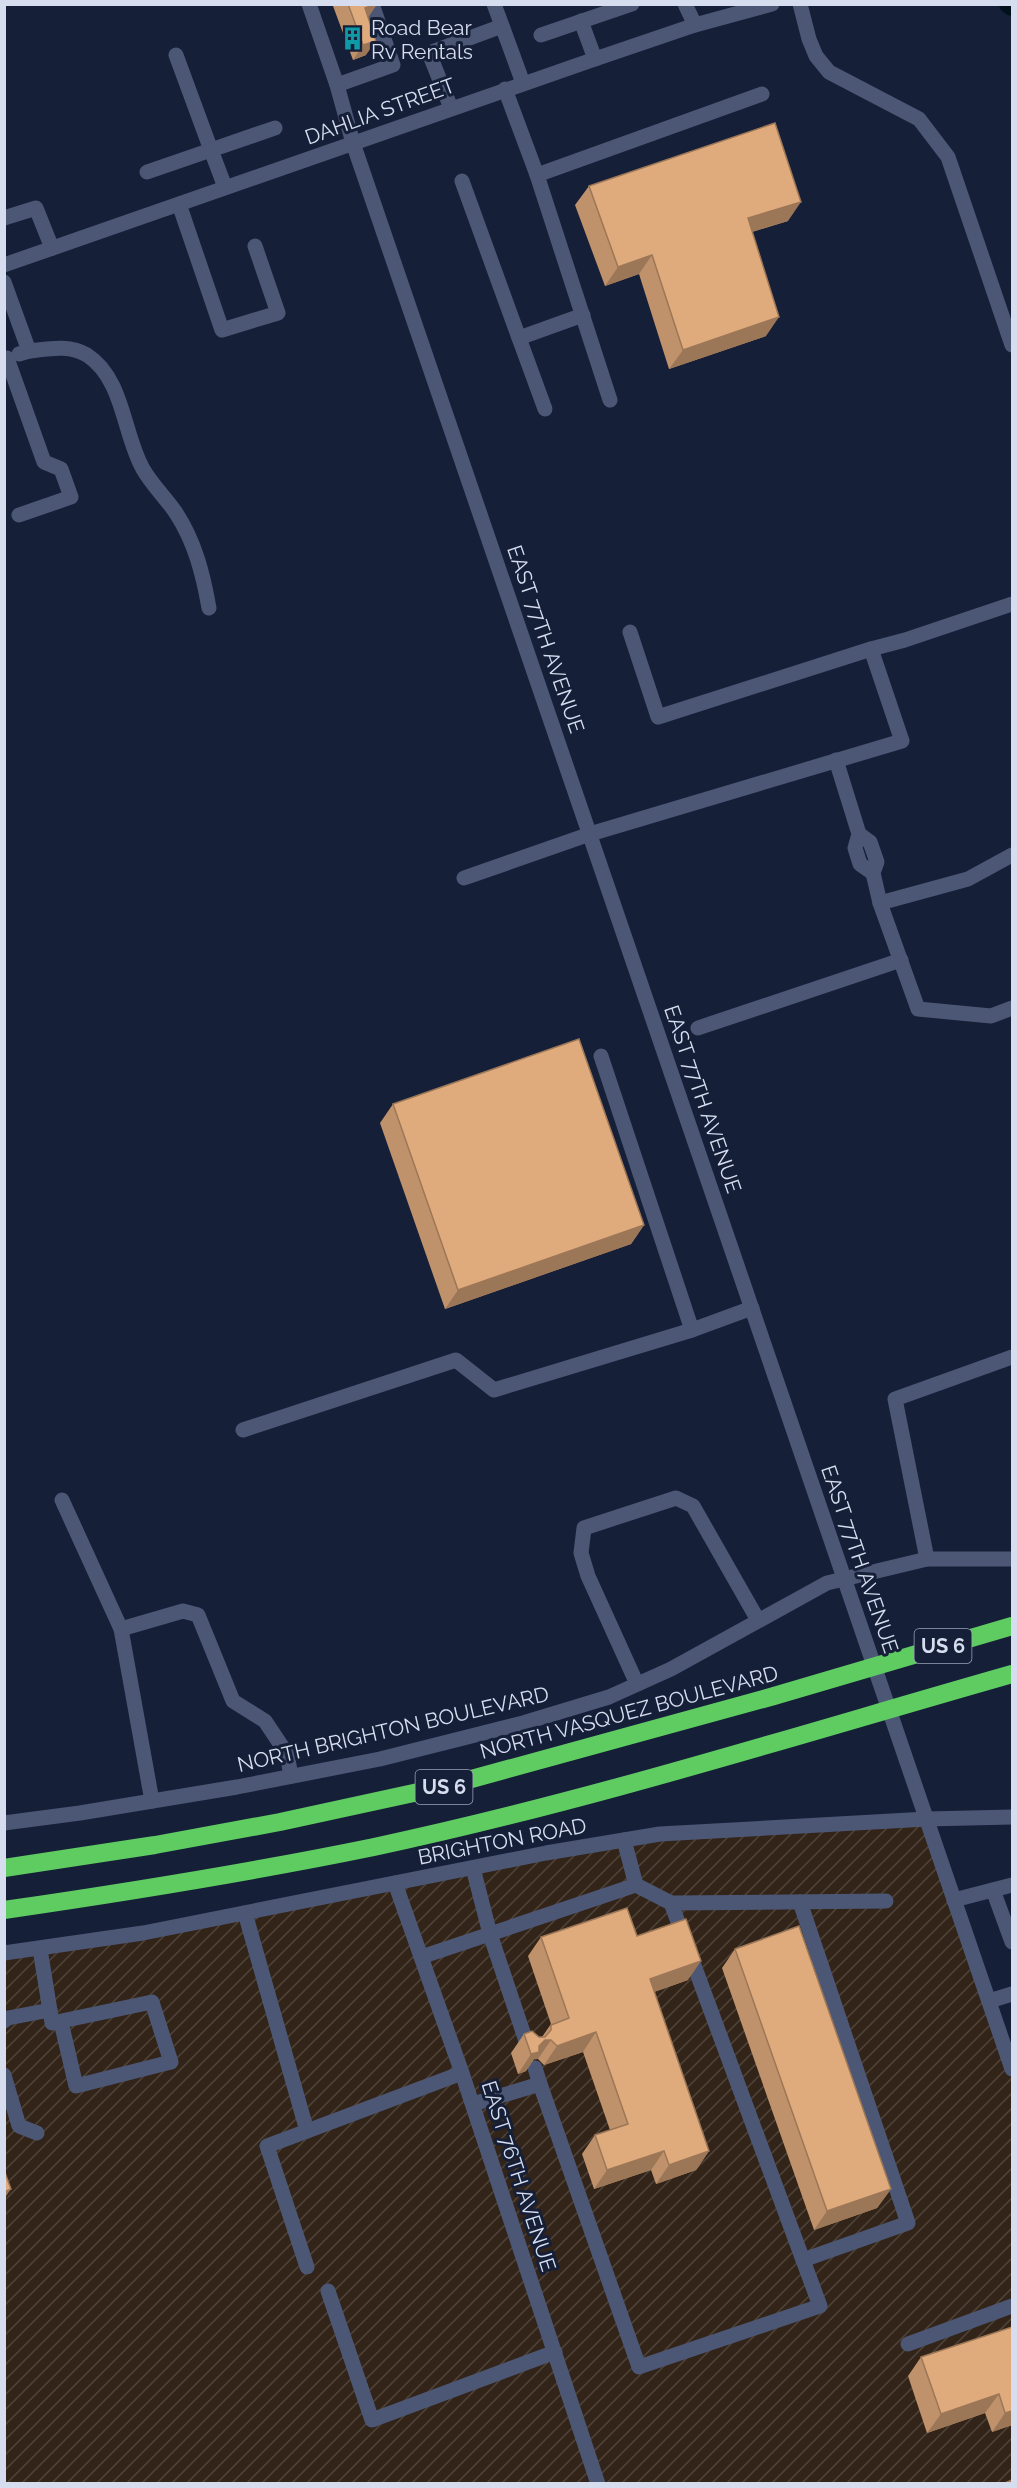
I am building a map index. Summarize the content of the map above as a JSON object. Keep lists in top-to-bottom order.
{
  "streets": {
    "highway": ["US 6", "NORTH VASQUEZ BOULEVARD"],
    "street": [
      "DAHLIA STREET",
      "EAST 77TH AVENUE",
      "NORTH BRIGHTON BOULEVARD",
      "BRIGHTON ROAD",
      "EAST 76TH AVENUE"
    ]
  },
  "crossings": [
    ["DAHLIA STREET", "EAST 77TH AVENUE"],
    ["EAST 77TH AVENUE", "US 6"],
    ["EAST 77TH AVENUE", "NORTH VASQUEZ BOULEVARD"],
    ["EAST 77TH AVENUE", "NORTH BRIGHTON BOULEVARD"],
    ["EAST 77TH AVENUE", "BRIGHTON ROAD"],
    ["BRIGHTON ROAD", "EAST 76TH AVENUE"]
  ],
  "places": {
    "building": ["Road Bear Rv Rentals"]
  }
}
